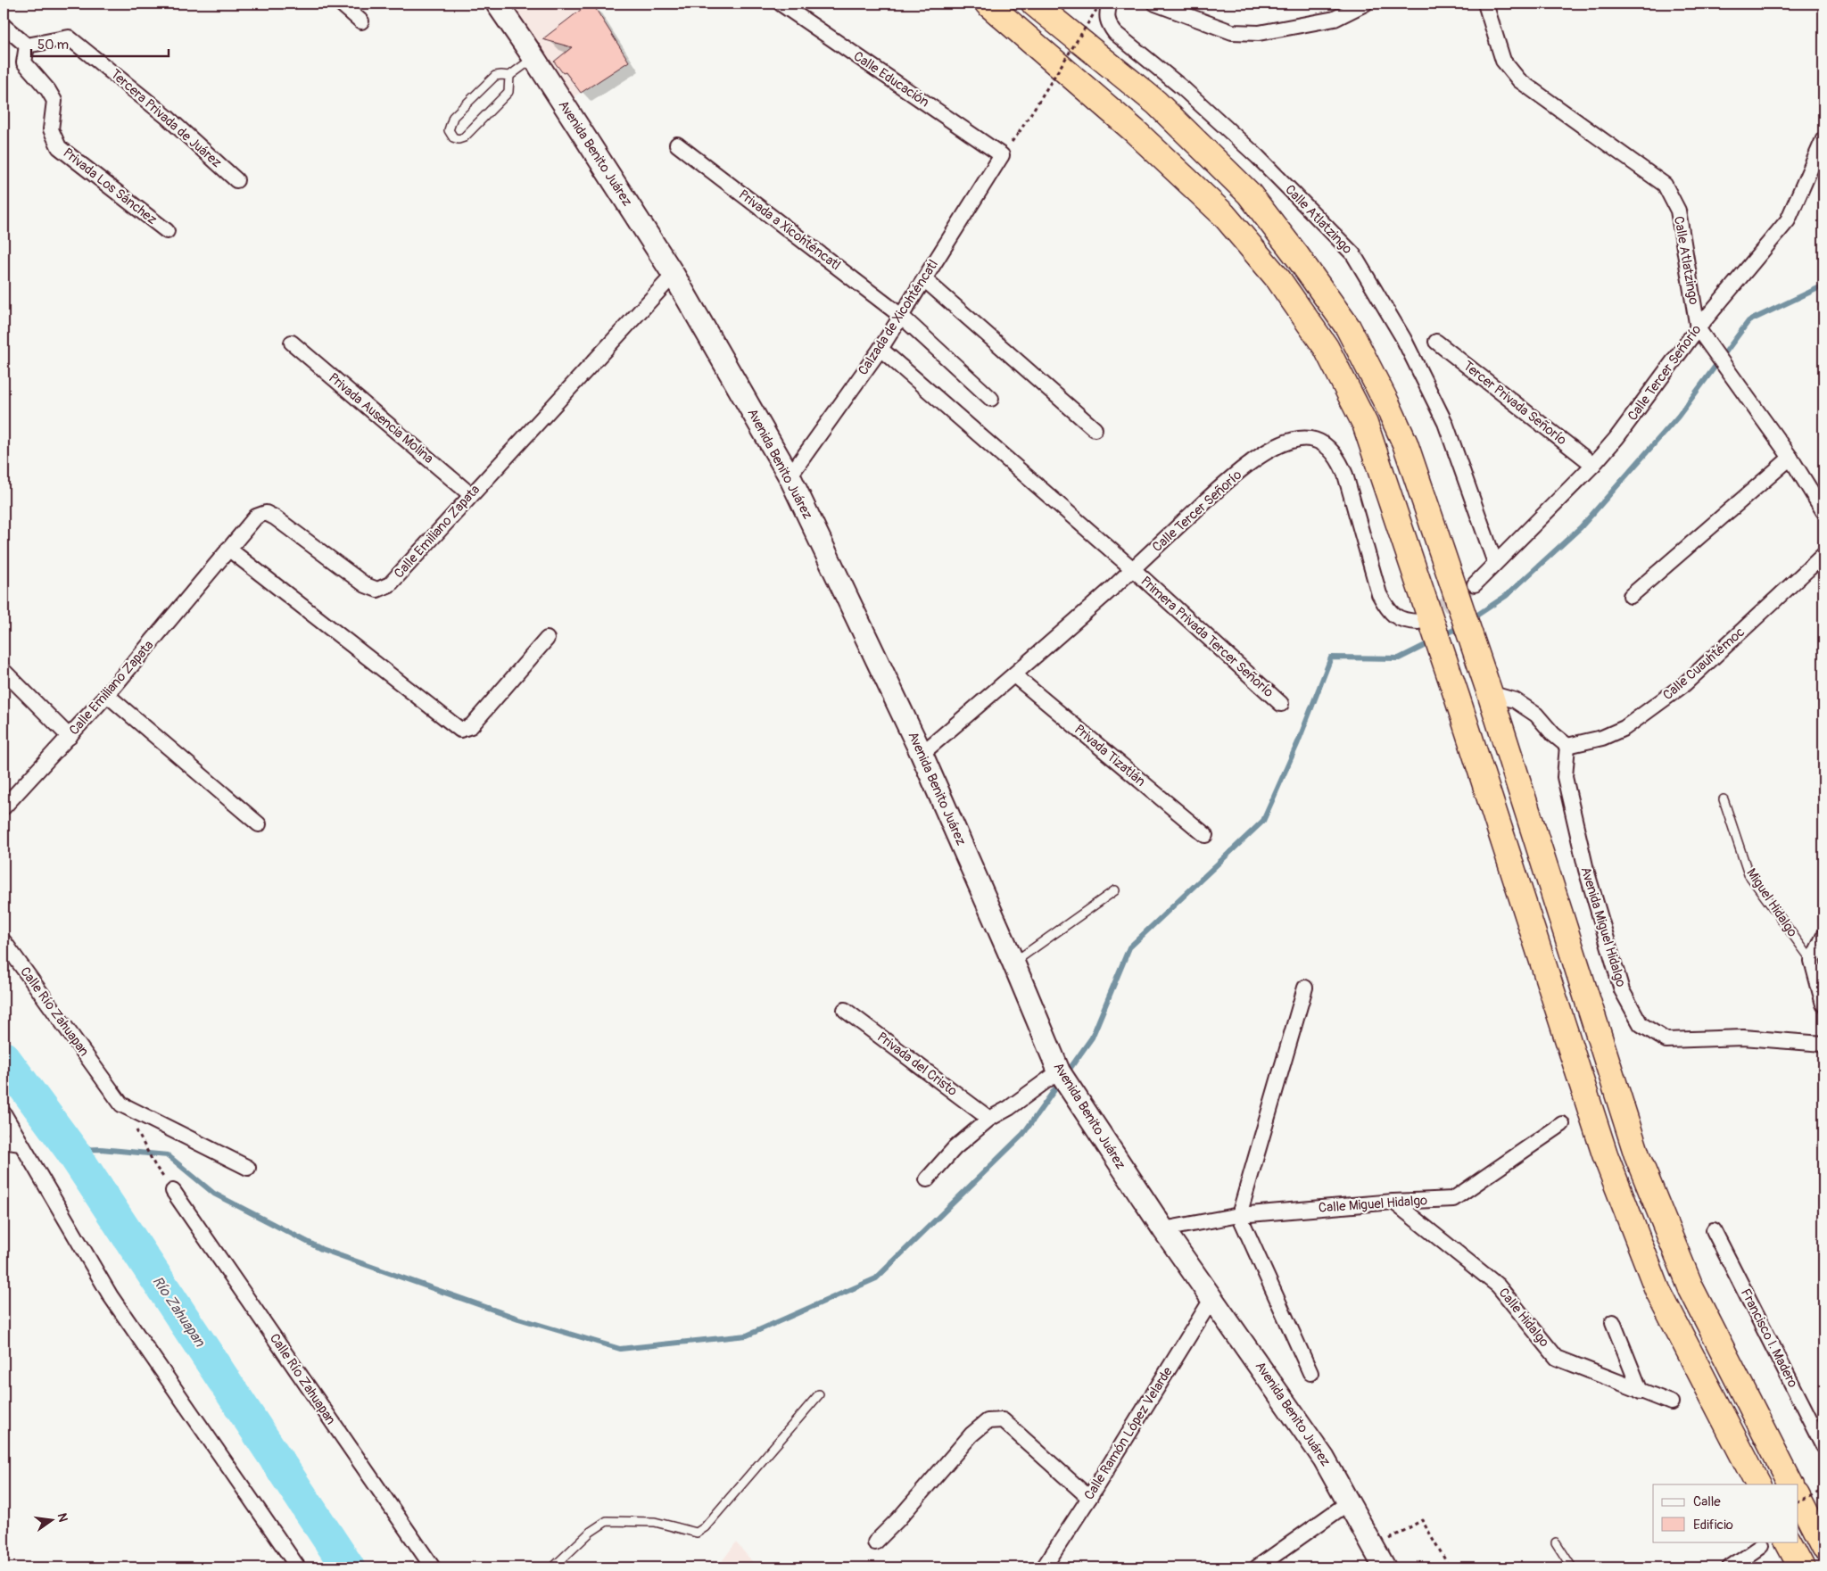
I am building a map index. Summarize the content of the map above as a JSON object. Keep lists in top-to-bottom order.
{
  "streets": {
    "main road": ["Avenida Benito Juárez"],
    "street": [
      "Calle Educación",
      "Tercera Privada de Juárez",
      "Privada Los Sánchez",
      "Calle Atlatzingo",
      "Privada a Xicohténcatl",
      "Calzada de Xicohténcatl",
      "Calle Tercer Señorío",
      "Tercer Privada Señorío",
      "Privada Ausencia Molina",
      "Calle Emiliano Zapata",
      "Primera Privada Tercer Señorío",
      "Calle Cuauhtémoc",
      "Privada Tizatlán",
      "Miguel Hidalgo",
      "Avenida Miguel Hidalgo",
      "Calle Río Zahuapan",
      "Privada del Cristo",
      "Calle Miguel Hidalgo",
      "Calle Hidalgo",
      "Francisco I. Madero",
      "Calle Ramón López Velarde"
    ]
  },
  "crossings": [
    ["Calle Educación", "Calzada de Xicohténcatl"],
    ["Tercera Privada de Juárez", "Privada Los Sánchez"],
    ["Avenida Benito Juárez", "Calzada de Xicohténcatl"],
    ["Avenida Benito Juárez", "Calle Tercer Señorío"],
    ["Avenida Benito Juárez", "Calle Emiliano Zapata"],
    ["Avenida Benito Juárez", "Calle Miguel Hidalgo"],
    ["Avenida Benito Juárez", "Calle Ramón López Velarde"],
    ["Calle Atlatzingo", "Calle Tercer Señorío"],
    ["Privada a Xicohténcatl", "Calzada de Xicohténcatl"],
    ["Calzada de Xicohténcatl", "Primera Privada Tercer Señorío"],
    ["Calle Tercer Señorío", "Tercer Privada Señorío"],
    ["Calle Tercer Señorío", "Primera Privada Tercer Señorío"],
    ["Calle Tercer Señorío", "Privada Tizatlán"],
    ["Privada Ausencia Molina", "Calle Emiliano Zapata"],
    ["Calle Cuauhtémoc", "Avenida Miguel Hidalgo"],
    ["Calle Miguel Hidalgo", "Calle Hidalgo"]
  ],
  "water": ["Río Zahuapan"],
  "legend": ["Calle", "Edificio"],
  "scale_bar": "50 m",
  "north": "right"
}
